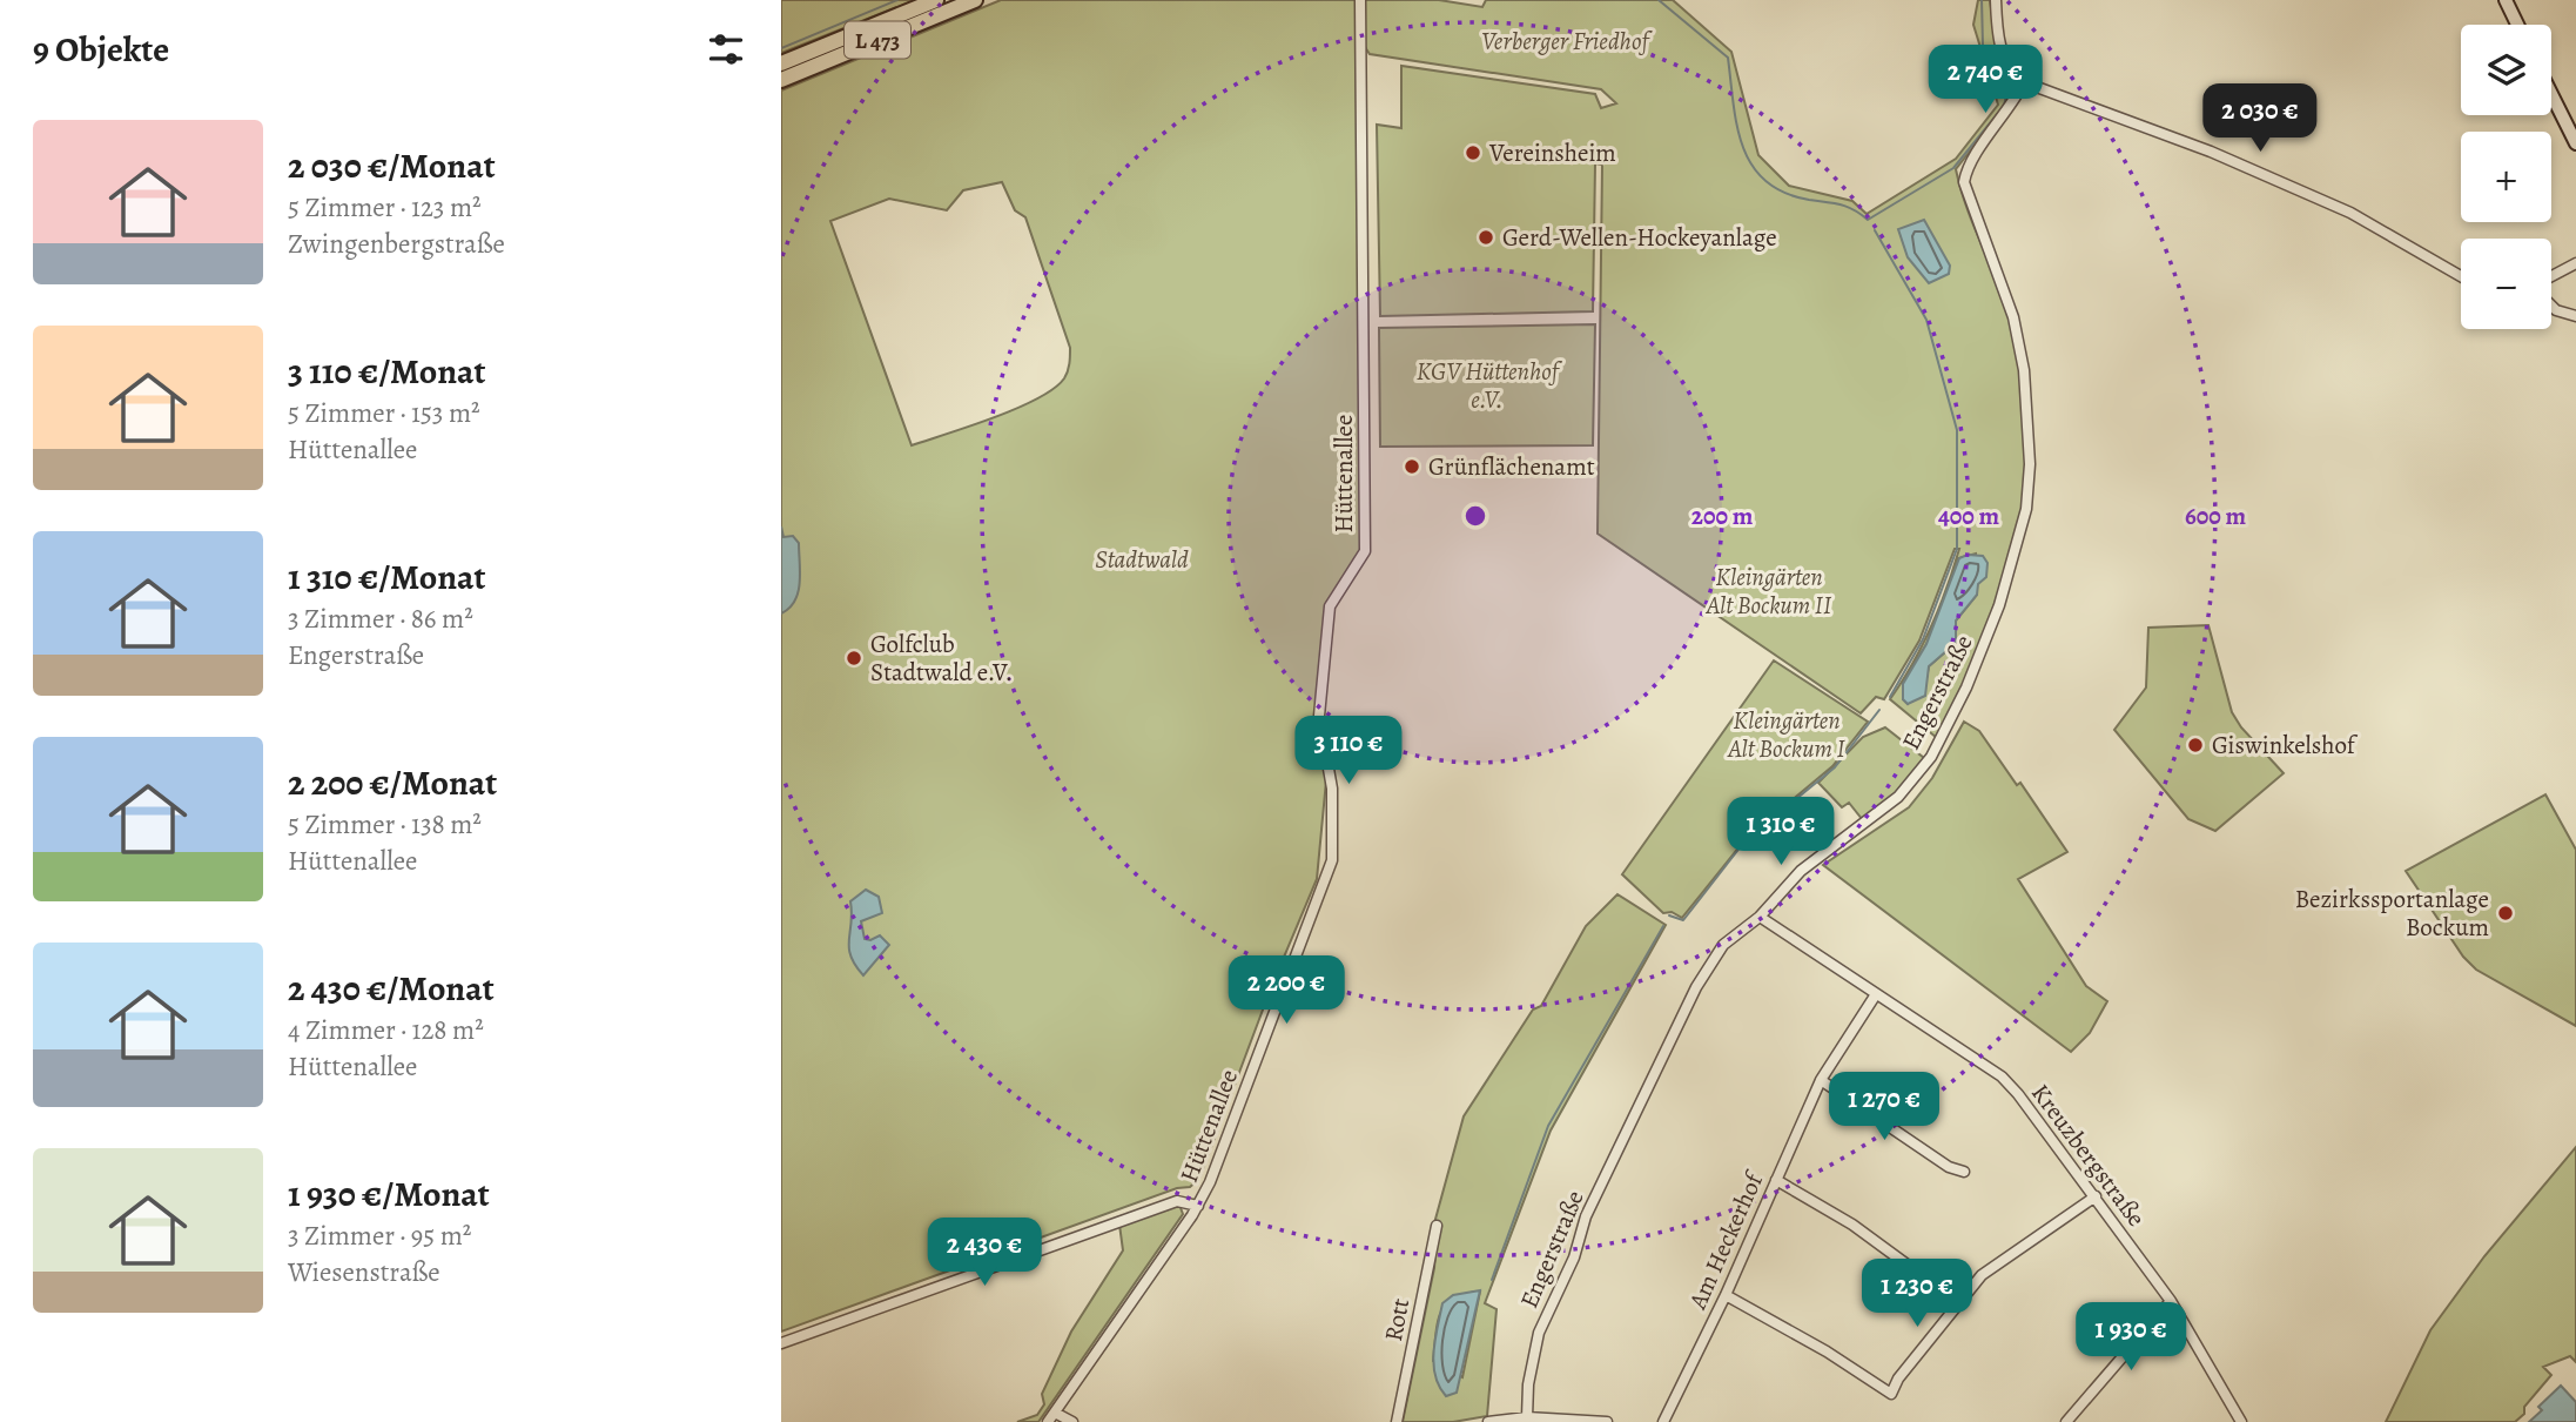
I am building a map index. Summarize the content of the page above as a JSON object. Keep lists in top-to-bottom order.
{
  "streets": {
    "main road": ["L 473"],
    "street": [
      "Hüttenallee",
      "Engerstraße",
      "Kreuzbergstraße",
      "Am Heckerhof",
      "Rott"
    ]
  },
  "crossings": [
    ["Engerstraße", "Kreuzbergstraße"],
    ["Kreuzbergstraße", "Am Heckerhof"]
  ],
  "parks": [
    "Verberger Friedhof",
    "KGV Hüttenhof e.V.",
    "Stadtwald",
    "Kleingärten Alt Bockum II",
    "Kleingärten Alt Bockum I"
  ],
  "places": [
    "Vereinsheim",
    "Gerd-Wellen-Hockeyanlage",
    "Grünflächenamt",
    "Golfclub Stadtwald e.V.",
    "Giswinkelshof",
    "Bezirkssportanlage Bockum"
  ],
  "page": {
    "heading": "9 Objekte",
    "map_buttons": ["+", "−"],
    "price": [
      "2 740 €",
      "2 030 €",
      "3 110 €",
      "1 310 €",
      "2 200 €",
      "1 270 €",
      "2 430 €",
      "1 230 €",
      "1 930 €"
    ],
    "list": [
      {
        "name": "2 030 €/Monat",
        "note": "5 Zimmer · 123 m² · Zwingenbergstraße"
      },
      {
        "name": "3 110 €/Monat",
        "note": "5 Zimmer · 153 m² · Hüttenallee"
      },
      {
        "name": "1 310 €/Monat",
        "note": "3 Zimmer · 86 m² · Engerstraße"
      },
      {
        "name": "2 200 €/Monat",
        "note": "5 Zimmer · 138 m² · Hüttenallee"
      },
      {
        "name": "2 430 €/Monat",
        "note": "4 Zimmer · 128 m² · Hüttenallee"
      },
      {
        "name": "1 930 €/Monat",
        "note": "3 Zimmer · 95 m² · Wiesenstraße"
      }
    ]
  },
  "rings": ["200 m", "400 m", "600 m"]
}
